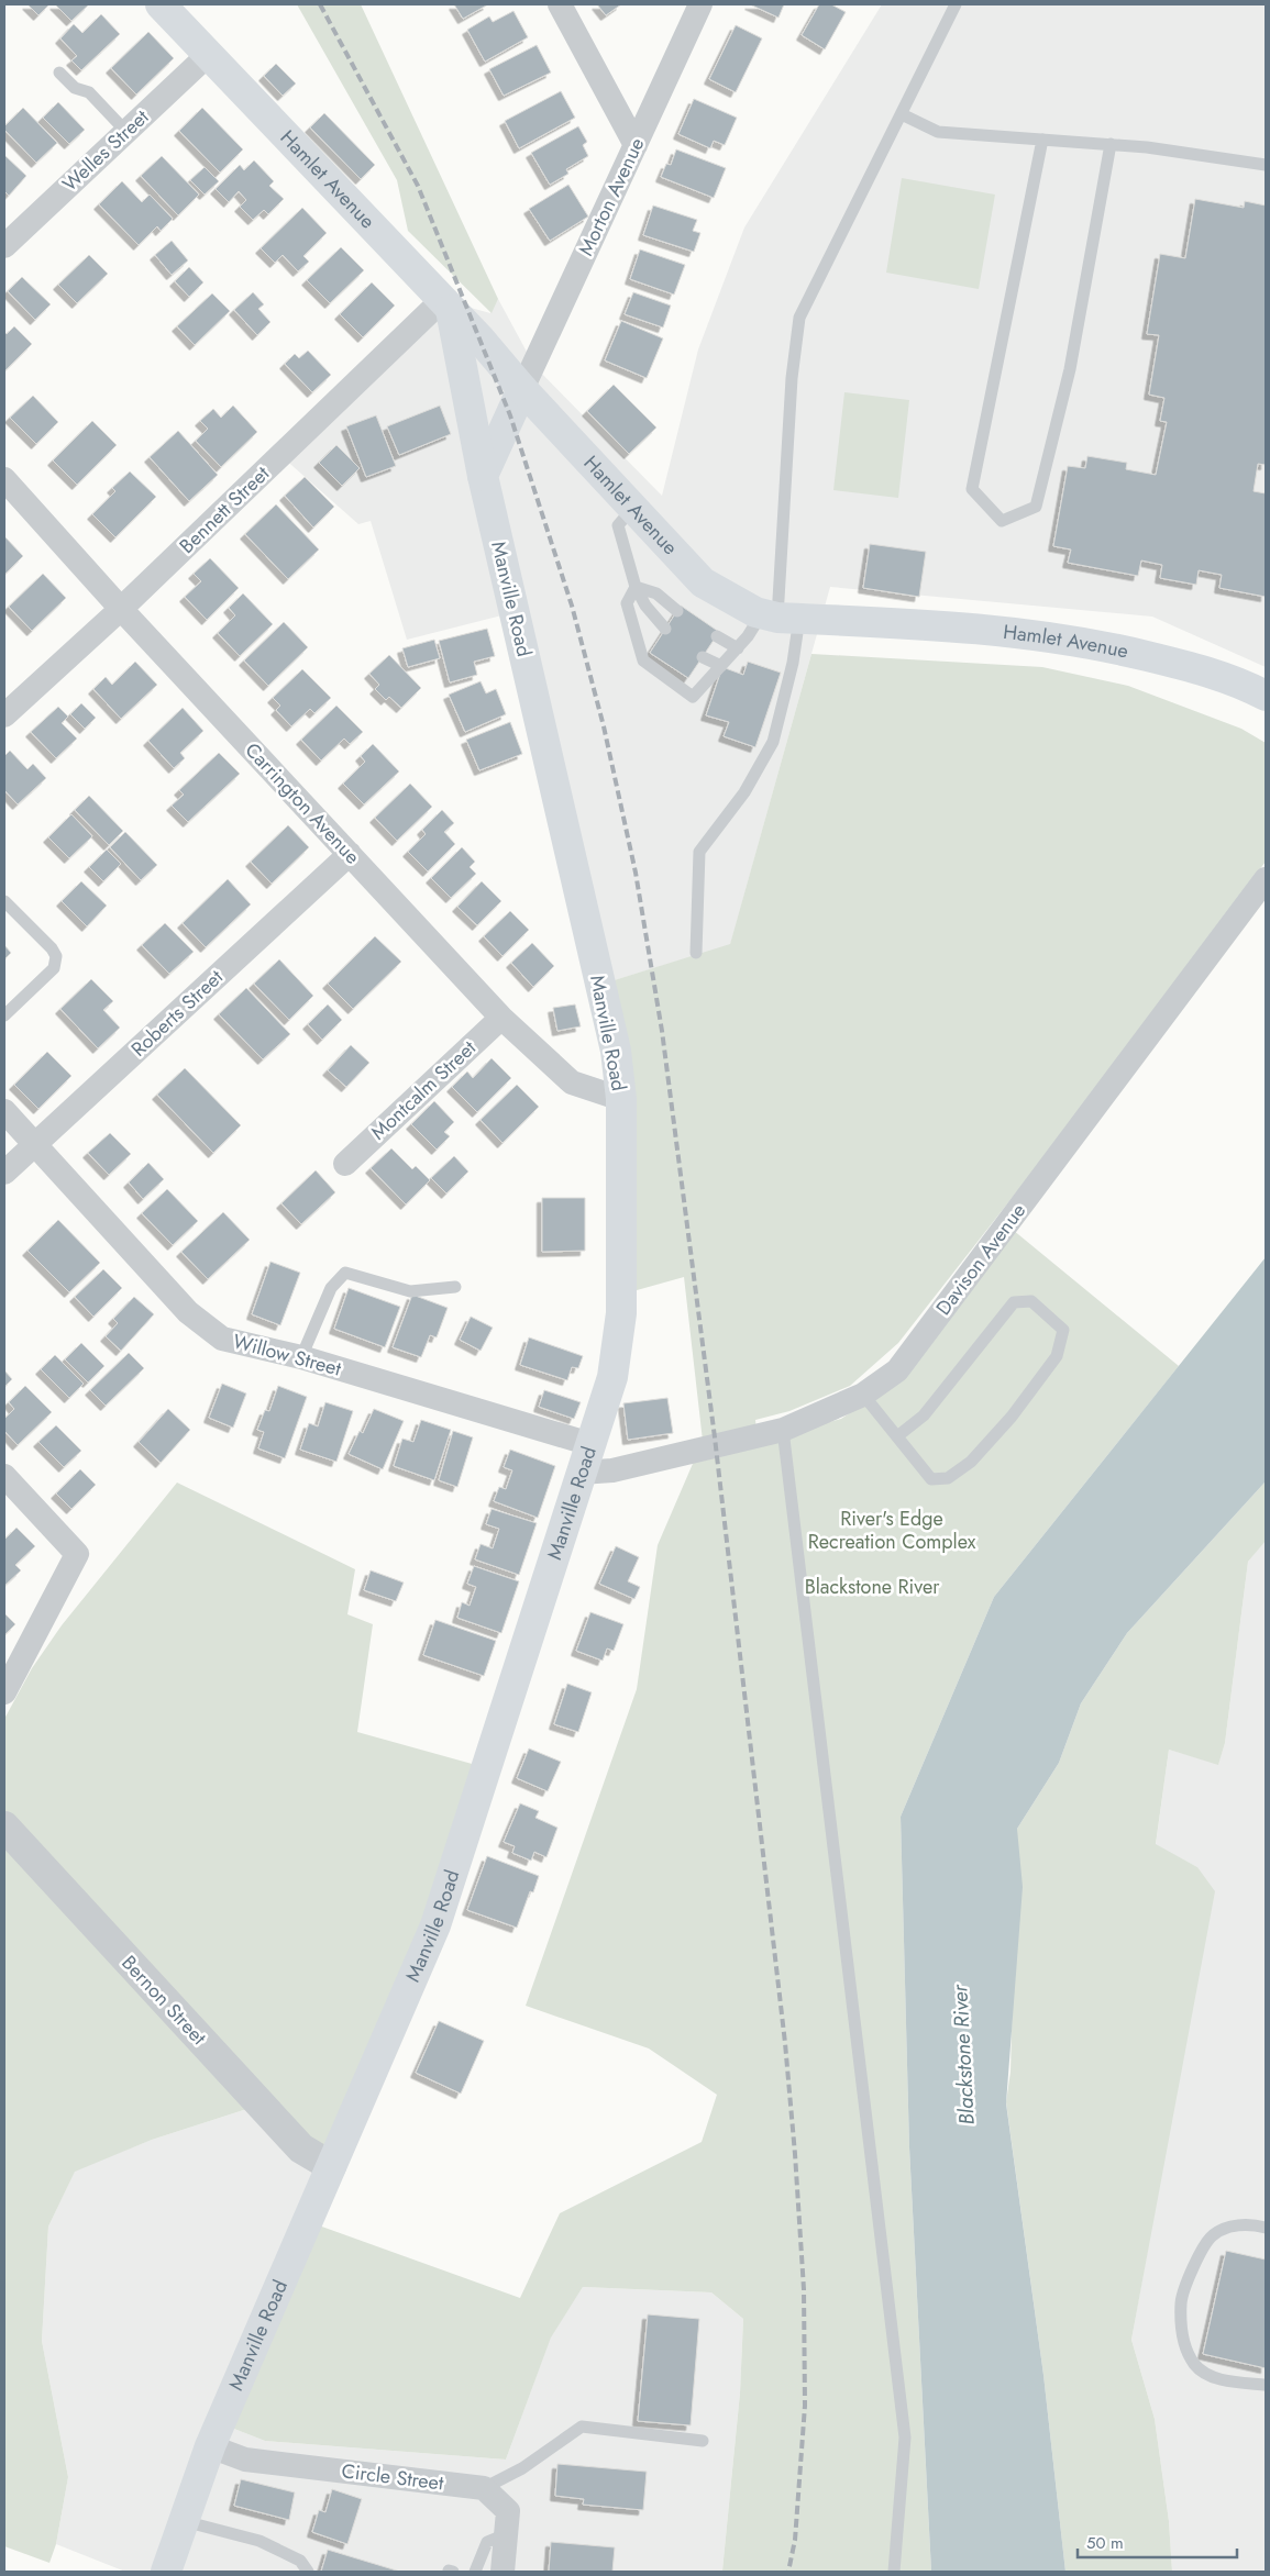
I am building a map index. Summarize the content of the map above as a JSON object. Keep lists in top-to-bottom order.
{
  "streets": {
    "main road": ["Hamlet Avenue", "Manville Road"],
    "street": [
      "Welles Street",
      "Morton Avenue",
      "Bennett Street",
      "Carrington Avenue",
      "Roberts Street",
      "Montcalm Street",
      "Davison Avenue",
      "Willow Street",
      "Bernon Street",
      "Circle Street"
    ]
  },
  "crossings": [
    ["Welles Street", "Hamlet Avenue"],
    ["Hamlet Avenue", "Morton Avenue"],
    ["Hamlet Avenue", "Bennett Street"],
    ["Hamlet Avenue", "Manville Road"],
    ["Bennett Street", "Manville Road"],
    ["Bennett Street", "Carrington Avenue"],
    ["Manville Road", "Carrington Avenue"],
    ["Manville Road", "Davison Avenue"],
    ["Manville Road", "Willow Street"],
    ["Manville Road", "Bernon Street"],
    ["Manville Road", "Circle Street"],
    ["Carrington Avenue", "Roberts Street"],
    ["Carrington Avenue", "Montcalm Street"],
    ["Roberts Street", "Willow Street"]
  ],
  "water": ["Blackstone River"],
  "parks": ["River's Edge Recreation Complex", "Blackstone River"],
  "scale_bar": "50 m"
}
